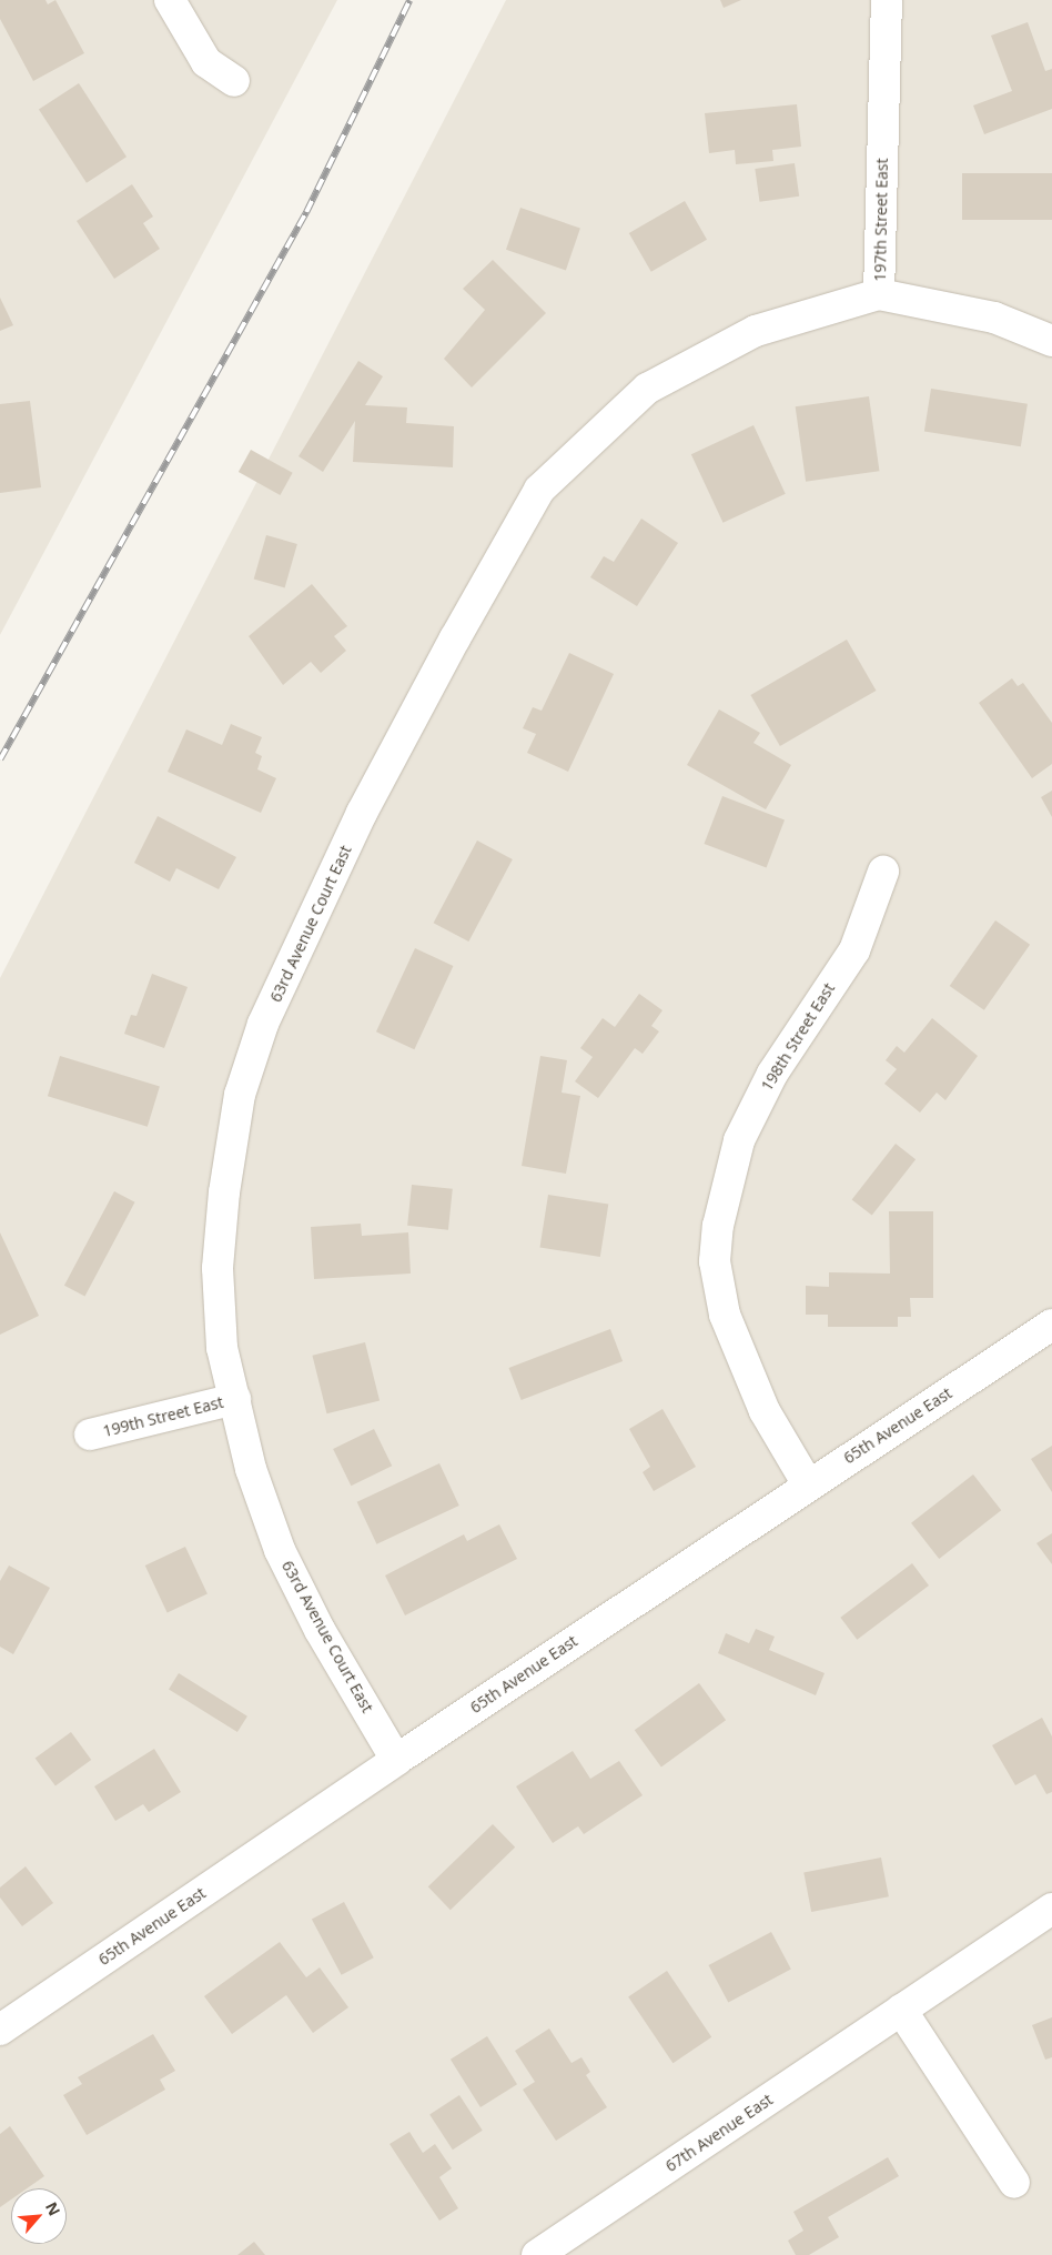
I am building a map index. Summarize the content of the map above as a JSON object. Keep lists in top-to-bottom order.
{
  "streets": {
    "street": [
      "197th Street East",
      "63rd Avenue Court East",
      "198th Street East",
      "199th Street East",
      "65th Avenue East",
      "67th Avenue East"
    ]
  },
  "crossings": [
    ["197th Street East", "63rd Avenue Court East"],
    ["63rd Avenue Court East", "199th Street East"],
    ["63rd Avenue Court East", "65th Avenue East"],
    ["198th Street East", "65th Avenue East"]
  ],
  "north": "top right"
}
